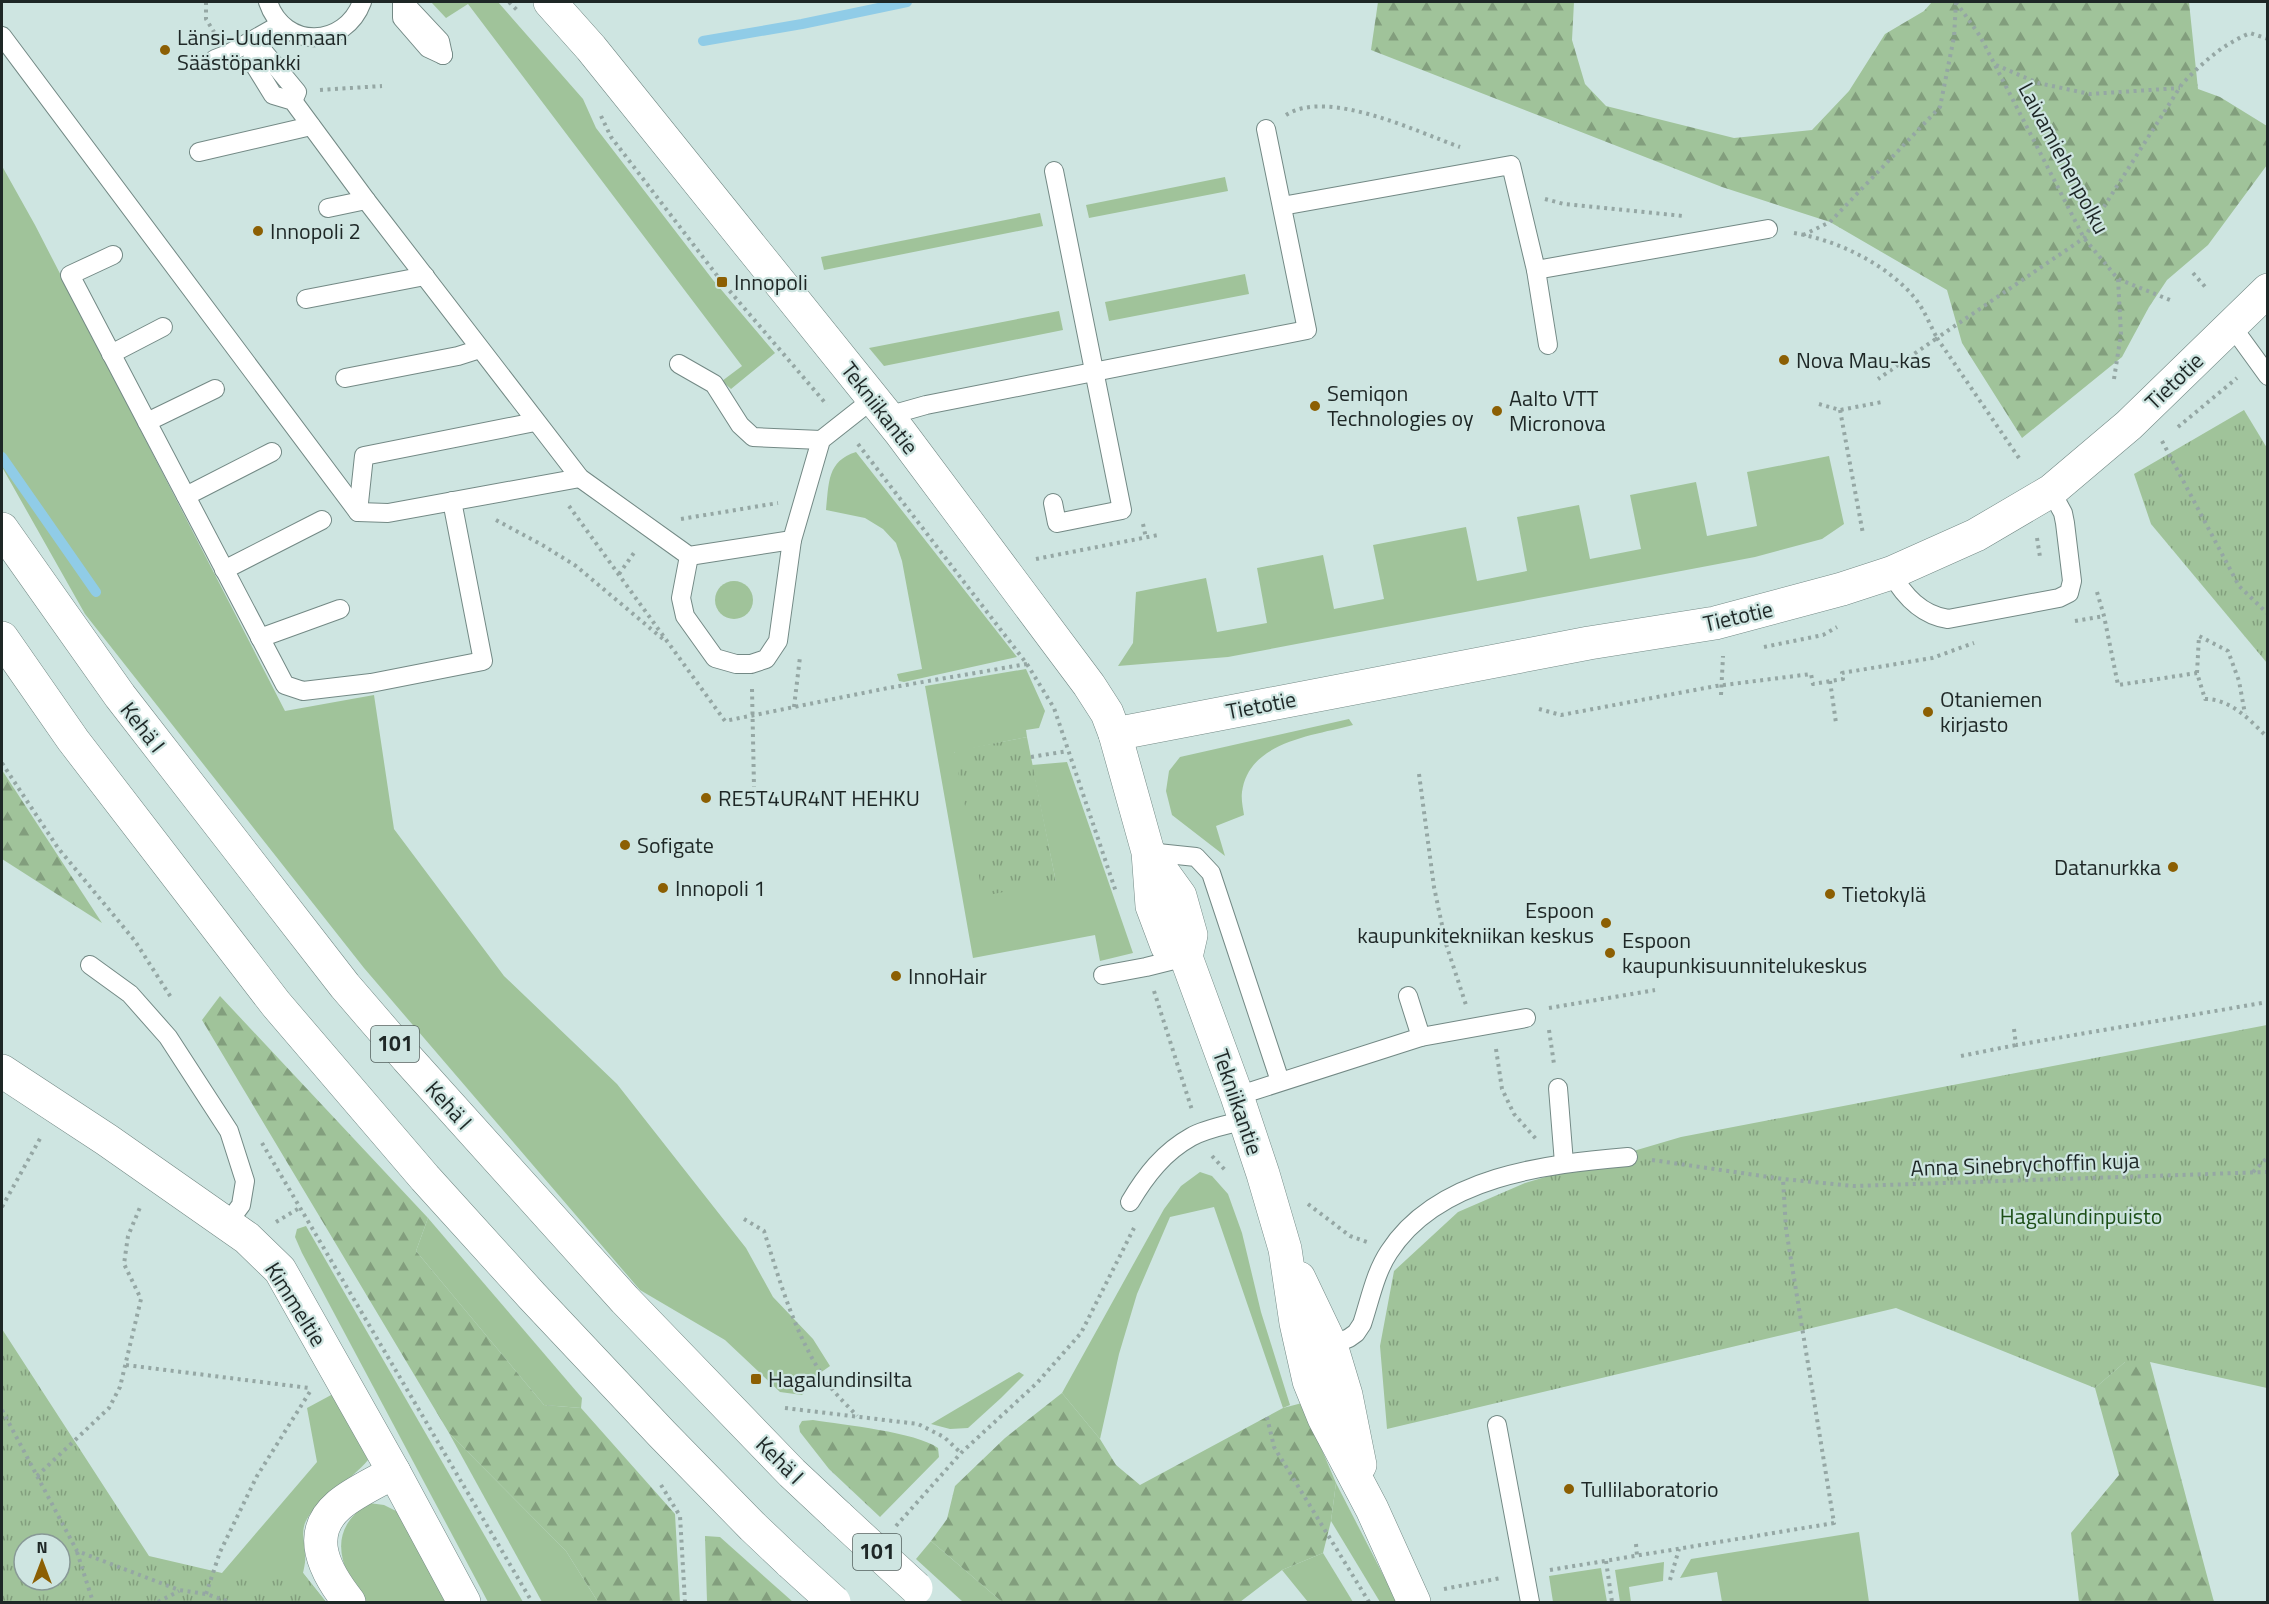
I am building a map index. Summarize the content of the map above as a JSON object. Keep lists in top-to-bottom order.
{
  "streets": {
    "main road": [
      "Tietotie",
      "Tekniikantie",
      "Kehä I",
      "101",
      "Kimmeltie"
    ],
    "path": ["Laivamiehenpolku", "Anna Sinebrychoffin kuja"]
  },
  "crossings": [
    ["Tietotie", "Tekniikantie"]
  ],
  "parks": ["Hagalundinpuisto"],
  "places": {
    "other": [
      "Länsi-Uudenmaan Säästöpankki",
      "Innopoli 2",
      "Nova Mau-kas",
      "Semiqon Technologies oy",
      "Aalto VTT Micronova",
      "Otaniemen kirjasto",
      "RE5T4UR4NT HEHKU",
      "Sofigate",
      "Datanurkka",
      "Innopoli 1",
      "Tietokylä",
      "Espoon kaupunkitekniikan keskus",
      "Espoon kaupunkisuunnitelukeskus",
      "InnoHair",
      "Tullilaboratorio"
    ],
    "transit": ["Innopoli", "Hagalundinsilta"]
  },
  "north": "top"
}
